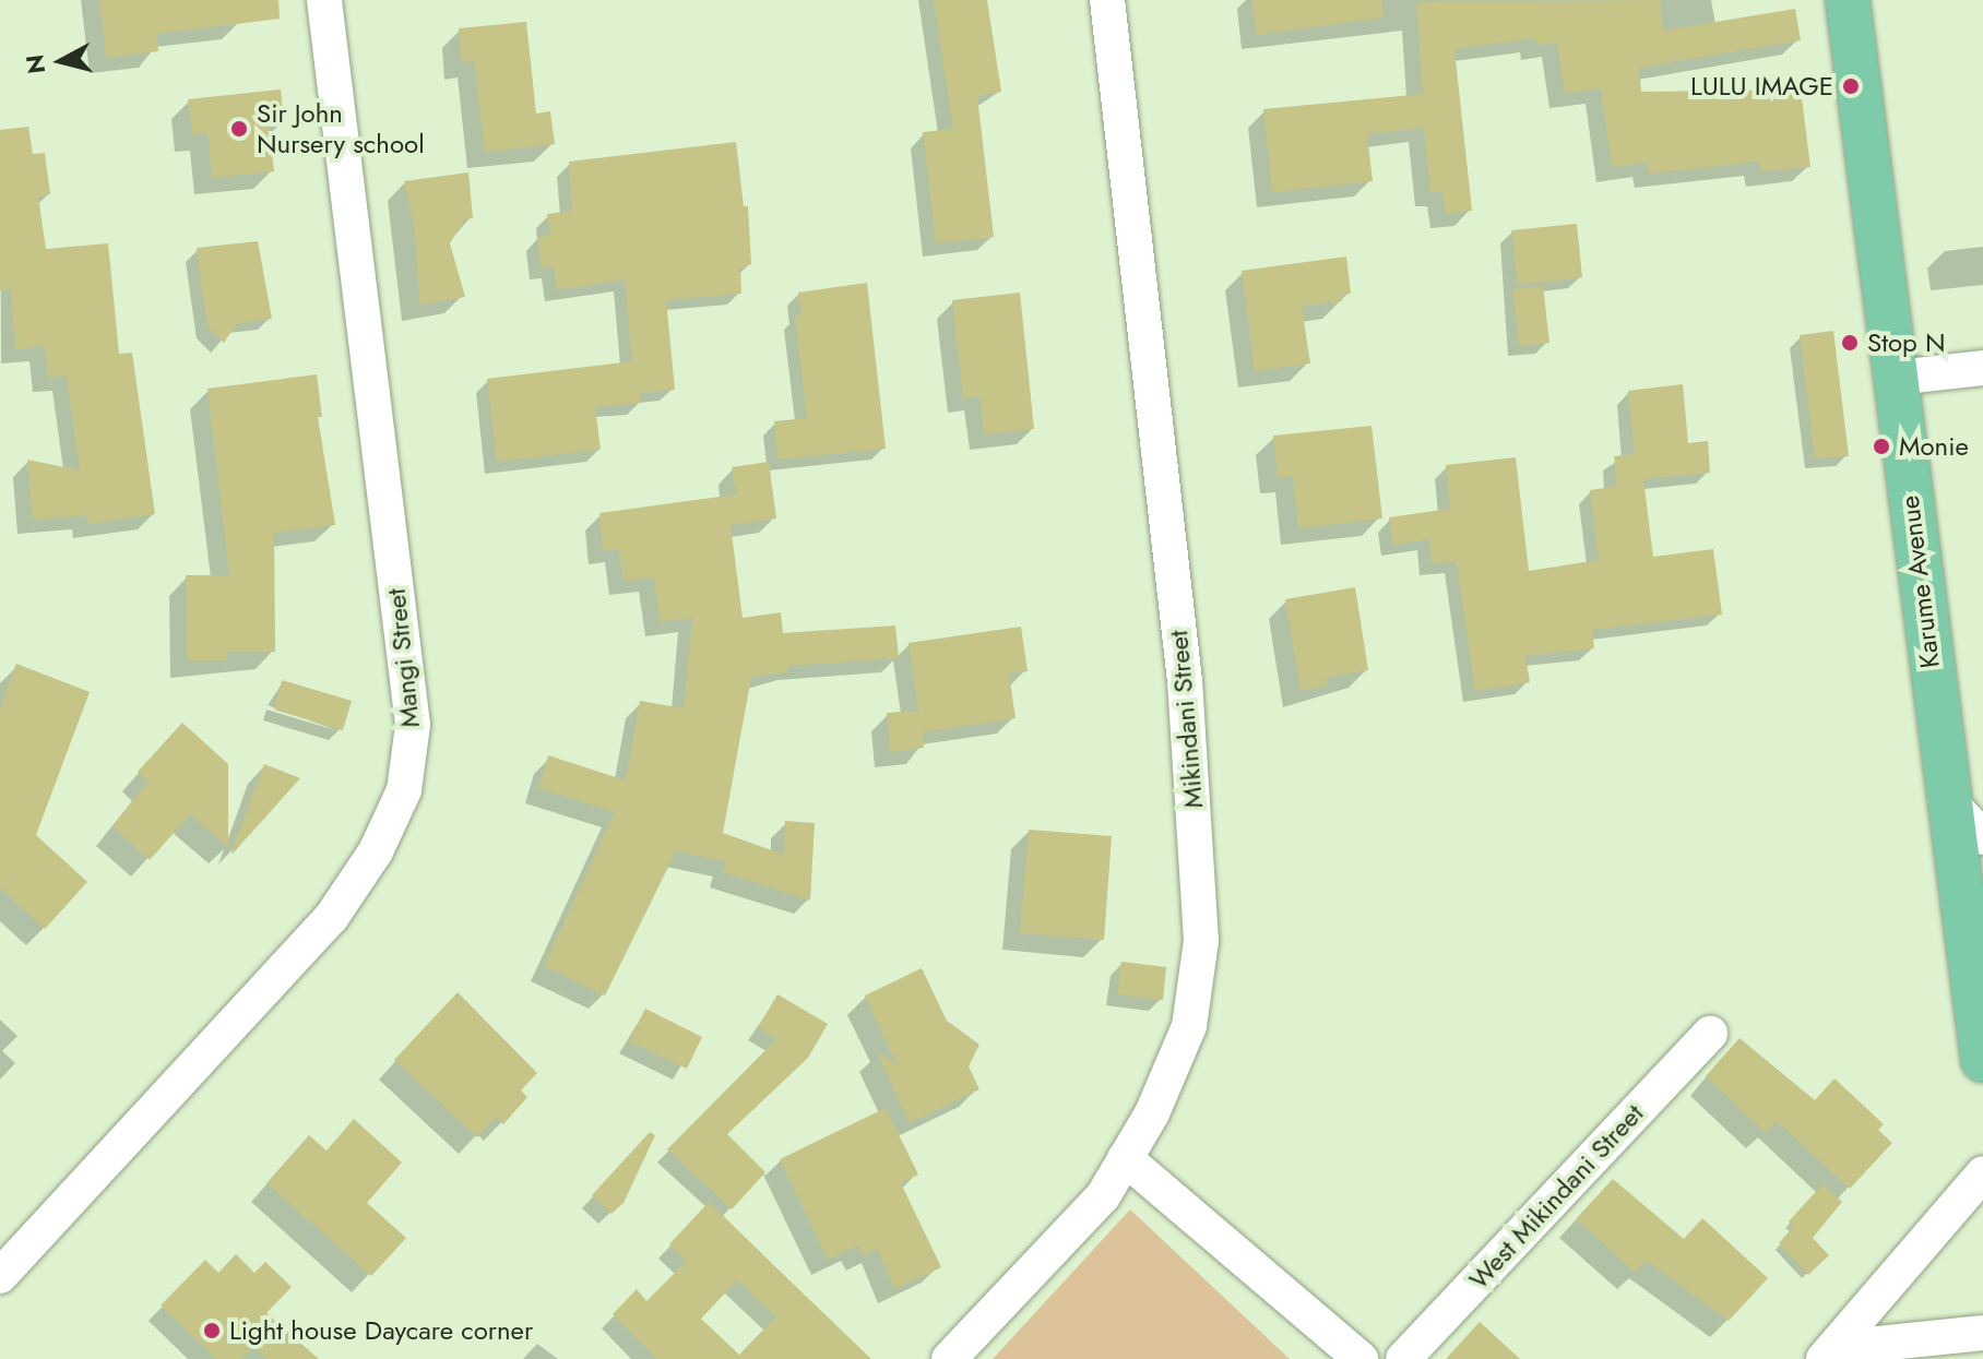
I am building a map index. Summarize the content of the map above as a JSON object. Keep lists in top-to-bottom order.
{
  "streets": {
    "main road": ["Karume Avenue"],
    "street": ["Mangi Street", "Mikindani Street", "West Mikindani Street"]
  },
  "places": [
    "LULU IMAGE",
    "Sir John Nursery school",
    "Stop N",
    "Monie",
    "Light house Daycare corner"
  ],
  "north": "left"
}
